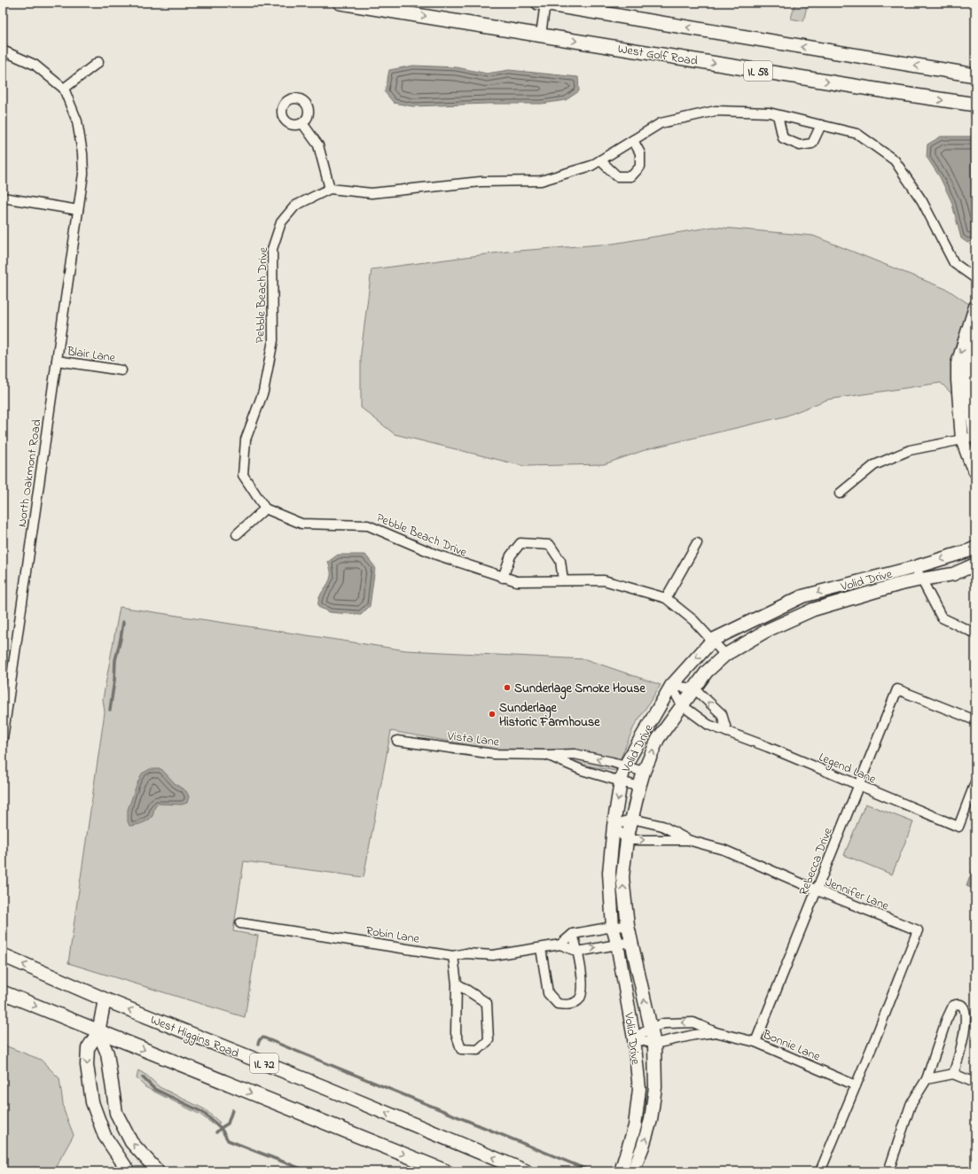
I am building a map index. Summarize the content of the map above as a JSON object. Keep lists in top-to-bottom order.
{
  "streets": {
    "main road": [
      "West Golf Road",
      "IL 58",
      "West Higgins Road",
      "IL 72"
    ],
    "street": [
      "Pebble Beach Drive",
      "Blair Lane",
      "North Oakmont Road",
      "Volid Drive",
      "Vista Lane",
      "Legend Lane",
      "Rebecca Drive",
      "Jennifer Lane",
      "Robin Lane",
      "Bonnie Lane"
    ]
  },
  "crossings": [
    ["Pebble Beach Drive", "Volid Drive"],
    ["Blair Lane", "North Oakmont Road"],
    ["Volid Drive", "Vista Lane"],
    ["Volid Drive", "Legend Lane"],
    ["Volid Drive", "Jennifer Lane"],
    ["Volid Drive", "Bonnie Lane"],
    ["Legend Lane", "Rebecca Drive"],
    ["Rebecca Drive", "Jennifer Lane"],
    ["Rebecca Drive", "Bonnie Lane"],
    ["Jennifer Lane", "Bonnie Lane"]
  ],
  "places": ["Sunderlage Smoke House", "Sunderlage Historic Farmhouse"]
}
